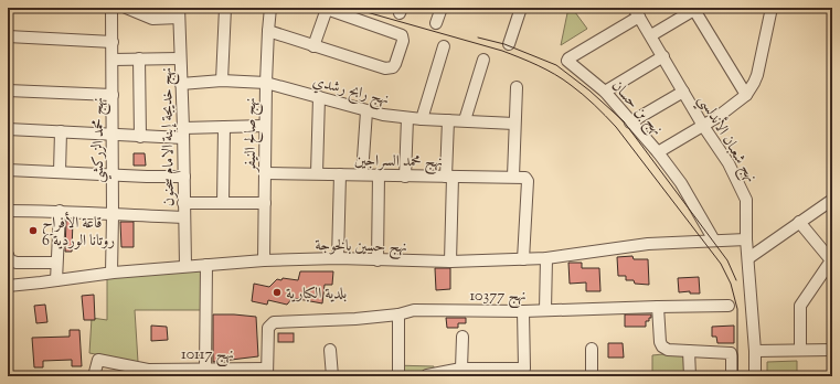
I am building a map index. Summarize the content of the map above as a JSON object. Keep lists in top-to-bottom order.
{
  "streets": {
    "street": [
      "نهج رابح رشدي",
      "نهج بن حسان",
      "نهج صالح النيفر",
      "نهج خديجة إبنة الامام سحنون",
      "نهج شعبان الأندلسي",
      "نهج محمد الزركشي",
      "نهج محمد السراجين",
      "نهج حسين بالخوجة",
      "نهج 10377",
      "نهج 10117"
    ]
  },
  "crossings": [
    ["نهج رابح رشدي", "نهج صالح النيفر"],
    ["نهج رابح رشدي", "نهج خديجة إبنة الامام سحنون"],
    ["نهج بن حسان", "نهج شعبان الأندلسي"],
    ["نهج صالح النيفر", "نهج محمد السراجين"],
    ["نهج صالح النيفر", "نهج حسين بالخوجة"],
    ["نهج خديجة إبنة الامام سحنون", "نهج حسين بالخوجة"],
    ["نهج شعبان الأندلسي", "نهج حسين بالخوجة"],
    ["نهج محمد الزركشي", "نهج حسين بالخوجة"],
    ["نهج محمد السراجين", "نهج حسين بالخوجة"],
    ["نهج 10377", "نهج 10117"]
  ],
  "places": ["قاعة الأفراح روتانا الوردية 6", "بلدية الكبارية"]
}
